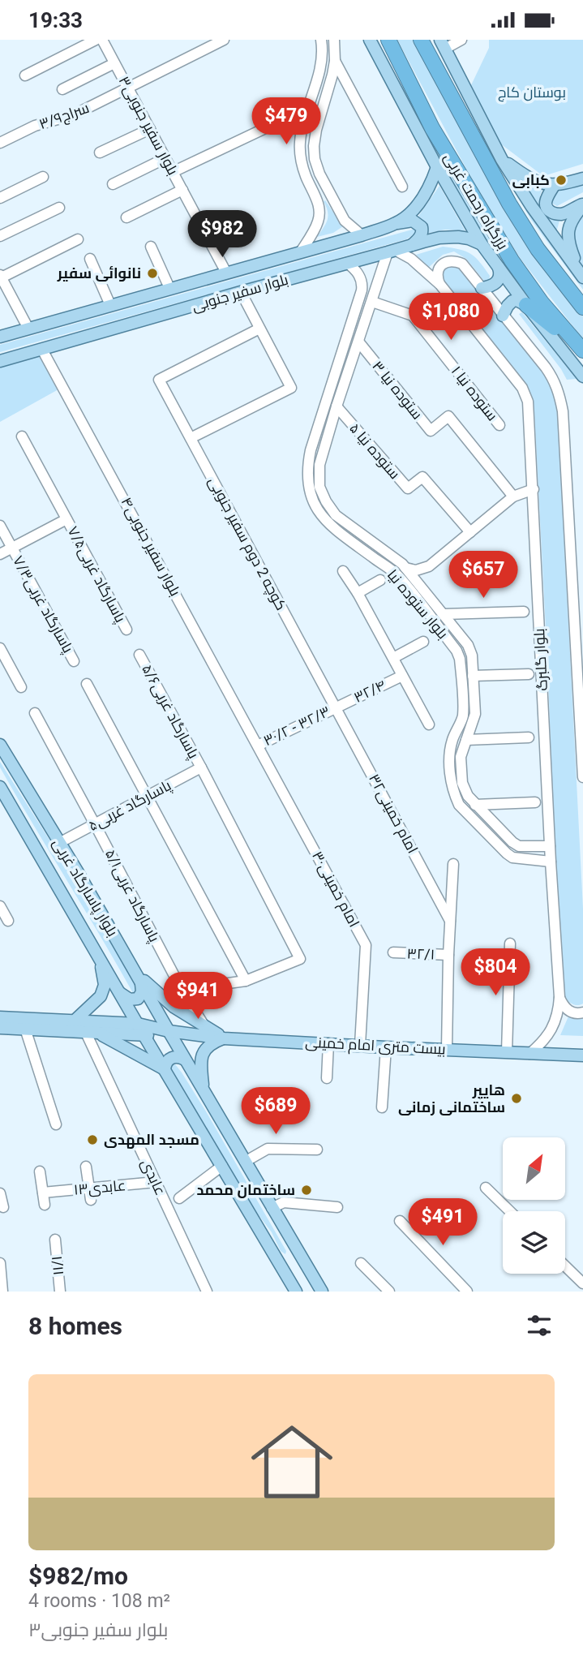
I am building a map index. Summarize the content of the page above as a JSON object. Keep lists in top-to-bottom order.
{
  "streets": {
    "highway": ["بزرگراه رحمت غربی"],
    "main road": ["بلوار سفیر جنوبی", "بلوار پاسارگاد غربی", "بیست متری امام خمینی"],
    "street": [
      "سراج۳/۹",
      "بلوار سفیر جنوبی۳",
      "ستوده نیا ۳",
      "ستوده نیا ۱",
      "ستوده نیا ۵",
      "کوچه 2 دوم سفیر جنوبی",
      "بلوار سفیر جنوبی۴",
      "پاسارگاد غربی۷/۵",
      "پاسارگاد غربی۷/۳",
      "بلوار ستوده نیا",
      "بلوار گلبرگ",
      "۳۲/۴",
      "پاسارگاد غربی۵/۶",
      "۳۰/۲ - ۳۲/۳",
      "پاسارگاد غربی۵",
      "امام خمینی۳۲",
      "امام خمینی۳۰",
      "پاسارگاد غربی۵/۱",
      "۳۲/۱",
      "عابدی",
      "عابدی۱۳",
      "۱۱/۱"
    ]
  },
  "crossings": [
    ["سراج۳/۹", "بلوار سفیر جنوبی۳"],
    ["بلوار سفیر جنوبی۳", "بلوار سفیر جنوبی"],
    ["بلوار سفیر جنوبی", "بلوار سفیر جنوبی۴"],
    ["بلوار سفیر جنوبی", "بلوار ستوده نیا"],
    ["بلوار سفیر جنوبی", "بلوار گلبرگ"],
    ["ستوده نیا ۳", "بلوار ستوده نیا"],
    ["ستوده نیا ۱", "بلوار ستوده نیا"],
    ["ستوده نیا ۵", "بلوار ستوده نیا"],
    ["کوچه 2 دوم سفیر جنوبی", "۳۲/۴"],
    ["کوچه 2 دوم سفیر جنوبی", "۳۰/۲ - ۳۲/۳"],
    ["کوچه 2 دوم سفیر جنوبی", "امام خمینی۳۲"],
    ["بلوار سفیر جنوبی۴", "۳۰/۲ - ۳۲/۳"],
    ["بلوار سفیر جنوبی۴", "امام خمینی۳۰"],
    ["بلوار ستوده نیا", "بلوار گلبرگ"],
    ["بلوار گلبرگ", "بیست متری امام خمینی"],
    ["۳۲/۴", "۳۰/۲ - ۳۲/۳"],
    ["۳۲/۴", "امام خمینی۳۲"],
    ["پاسارگاد غربی۵/۶", "پاسارگاد غربی۵"],
    ["۳۰/۲ - ۳۲/۳", "امام خمینی۳۲"],
    ["۳۰/۲ - ۳۲/۳", "امام خمینی۳۰"],
    ["پاسارگاد غربی۵", "بلوار پاسارگاد غربی"],
    ["پاسارگاد غربی۵", "پاسارگاد غربی۵/۱"],
    ["بلوار پاسارگاد غربی", "بیست متری امام خمینی"],
    ["امام خمینی۳۰", "بیست متری امام خمینی"],
    ["عابدی", "عابدی۱۳"]
  ],
  "parks": ["بوستان کاج"],
  "places": [
    "کبابی",
    "نانوائی سفیر",
    "هایپر ساختمانی زمانی",
    "مسجد المهدی",
    "ساختمان محمد"
  ],
  "north": "top right",
  "page": {
    "status": "19:33",
    "price": [
      "$479",
      "$982",
      "$1,080",
      "$657",
      "$804",
      "$941",
      "$689",
      "$491"
    ],
    "heading": "8 homes",
    "list": [
      {
        "name": "$982/mo",
        "note": "4 rooms · 108 m² · بلوار سفیر جنوبی۳"
      }
    ]
  }
}
